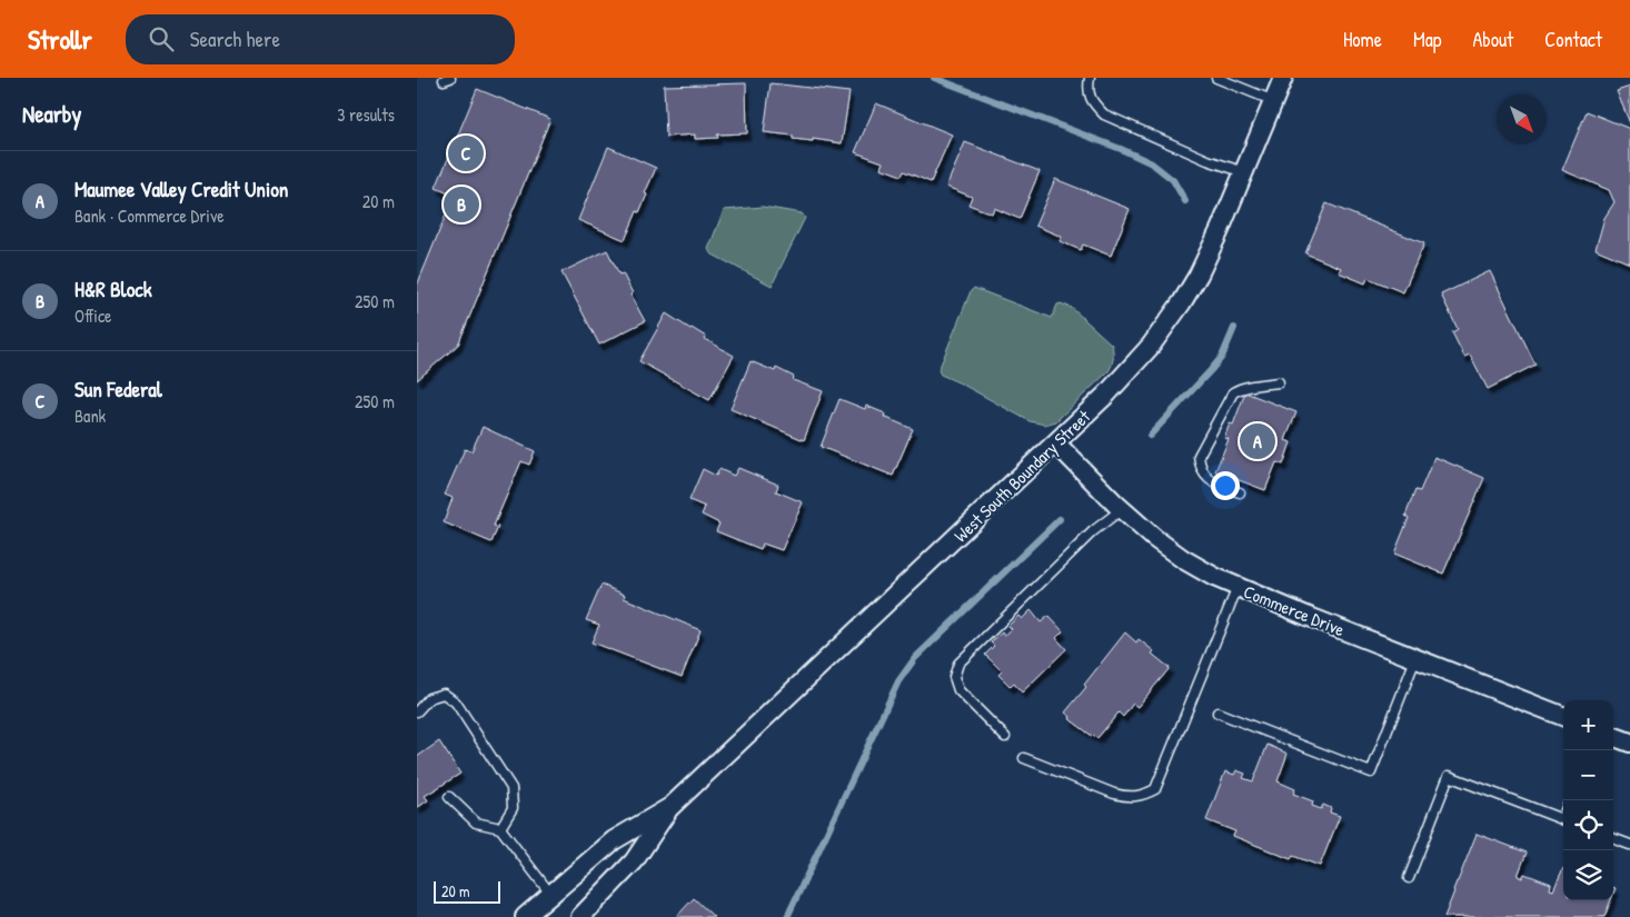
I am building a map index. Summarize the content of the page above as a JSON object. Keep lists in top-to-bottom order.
{
  "streets": {
    "street": ["West South Boundary Street", "Commerce Drive"]
  },
  "crossings": [
    ["West South Boundary Street", "Commerce Drive"]
  ],
  "scale_bar": "20 m",
  "north": "bottom right",
  "page": {
    "header": "Strollr",
    "search": "Search here",
    "nav": [
      "Home",
      "Map",
      "About",
      "Contact"
    ],
    "heading": ["Nearby", "3 results"],
    "pins": ["C", "B", "A"],
    "list": [
      {
        "mark": "A",
        "name": "Maumee Valley Credit Union",
        "note": "Bank · Commerce Drive",
        "value": "20 m"
      },
      {
        "mark": "B",
        "name": "H&R Block",
        "note": "Office",
        "value": "250 m"
      },
      {
        "mark": "C",
        "name": "Sun Federal",
        "note": "Bank",
        "value": "250 m"
      }
    ],
    "map_buttons": ["+", "−"],
    "scale": "20 m"
  }
}
